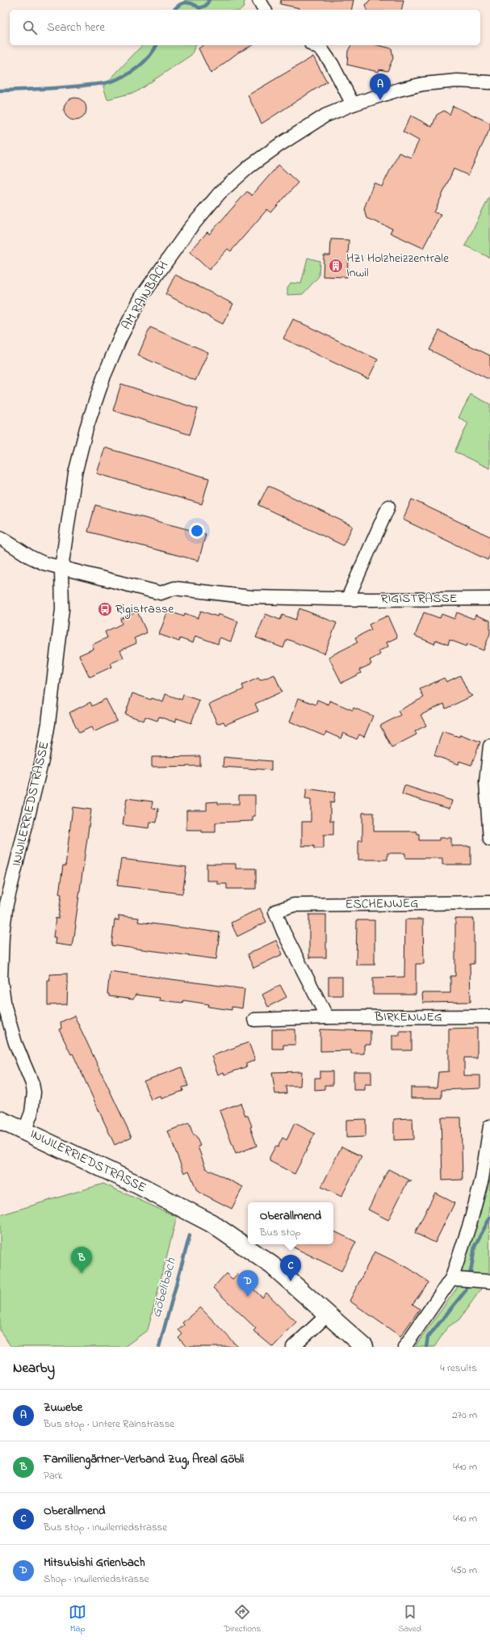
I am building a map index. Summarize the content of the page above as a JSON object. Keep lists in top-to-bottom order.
{
  "streets": {
    "street": [
      "AM RAINBACH",
      "RIGISTRASSE",
      "INWILERRIEDSTRASSE",
      "ESCHENWEG",
      "BIRKENWEG"
    ]
  },
  "crossings": [
    ["AM RAINBACH", "RIGISTRASSE"],
    ["AM RAINBACH", "INWILERRIEDSTRASSE"],
    ["RIGISTRASSE", "INWILERRIEDSTRASSE"],
    ["ESCHENWEG", "BIRKENWEG"]
  ],
  "water": ["Göbelibach"],
  "places": {
    "building": ["HZI Holzheizzentrale Inwil"],
    "bus stop": ["Rigistrasse"]
  },
  "page": {
    "search": "Search here",
    "pins": [
      "A",
      "B",
      "C",
      "D"
    ],
    "popup": ["Oberallmend", "Bus stop"],
    "heading": ["Nearby", "4 results"],
    "list": [
      {
        "mark": "A",
        "name": "Zuwebe",
        "note": "Bus stop · Untere Rainstrasse",
        "value": "270 m"
      },
      {
        "mark": "B",
        "name": "Familiengärtner-Verband Zug, Areal Göbli",
        "note": "Park",
        "value": "440 m"
      },
      {
        "mark": "C",
        "name": "Oberallmend",
        "note": "Bus stop · Inwilerriedstrasse",
        "value": "440 m"
      },
      {
        "mark": "D",
        "name": "Mitsubishi Grienbach",
        "note": "Shop · Inwilerriedstrasse",
        "value": "450 m"
      }
    ],
    "nav": ["Map", "Directions", "Saved"]
  }
}
